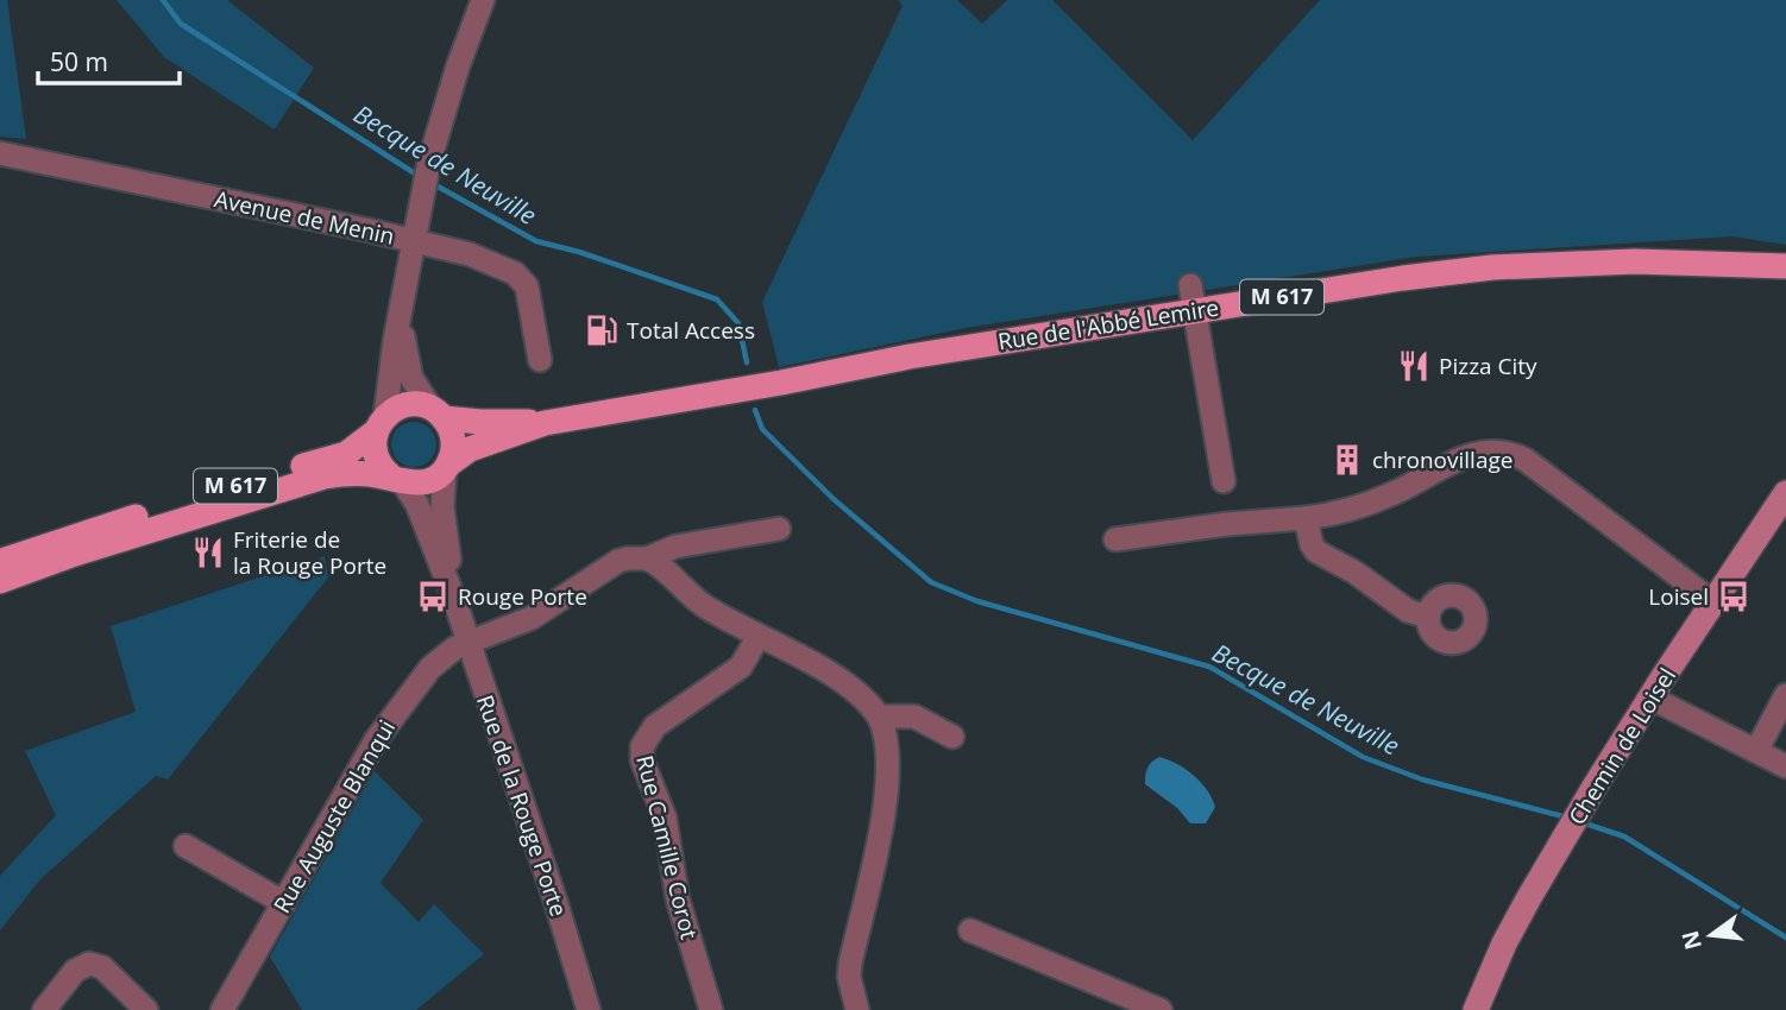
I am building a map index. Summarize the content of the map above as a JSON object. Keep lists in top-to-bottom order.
{
  "streets": {
    "main road": ["M 617", "Rue de l'Abbé Lemire"],
    "street": [
      "Avenue de Menin",
      "Chemin de Loisel",
      "Rue de la Rouge Porte",
      "Rue Auguste Blanqui",
      "Rue Camille Corot"
    ]
  },
  "crossings": [
    ["Rue de l'Abbé Lemire", "Rue de la Rouge Porte"],
    ["Rue de la Rouge Porte", "Rue Auguste Blanqui"]
  ],
  "water": ["Becque de Neuville"],
  "places": {
    "fuel station": ["Total Access"],
    "restaurant": ["Pizza City", "Friterie de la Rouge Porte"],
    "building": ["chronovillage"],
    "bus stop": ["Rouge Porte", "Loisel"]
  },
  "scale_bar": "50 m",
  "north": "left"
}
